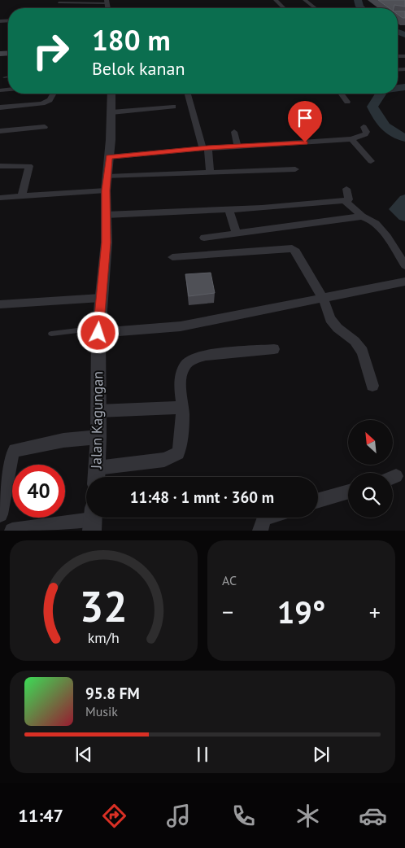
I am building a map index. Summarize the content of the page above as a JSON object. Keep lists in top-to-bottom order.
{
  "streets": {
    "street": ["Jalan Kagungan"]
  },
  "north": "top left",
  "page": {
    "turn": ["180 m", "Belok kanan"],
    "limit": "40",
    "trip": "11:48 · 1 mnt · 360 m",
    "tile": "AC",
    "heat": ["−", "19°", "+"],
    "song": ["95.8 FM", "Musik"],
    "tabs": "11:47",
    "gauge": ["32", "km/h"]
  }
}
